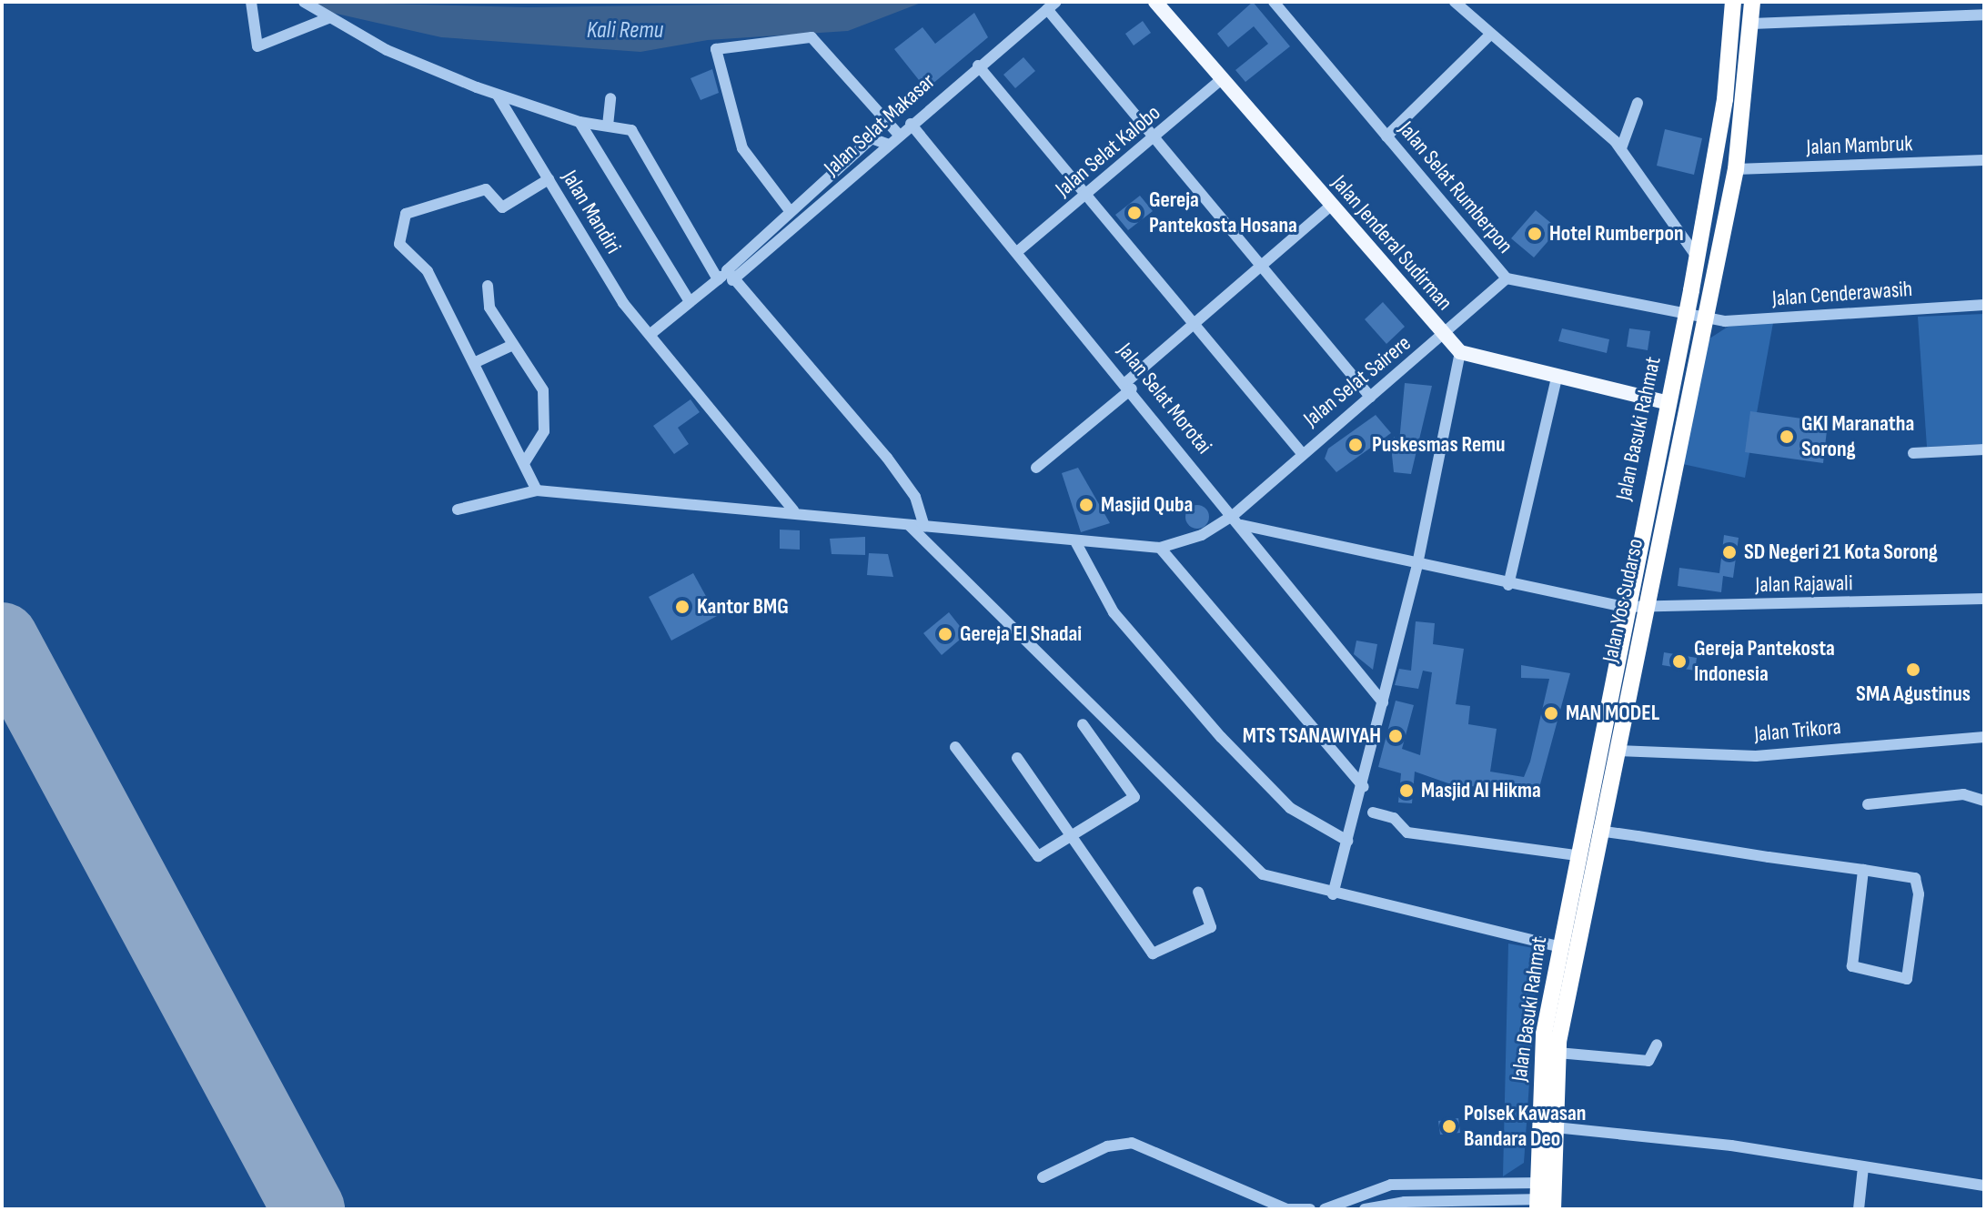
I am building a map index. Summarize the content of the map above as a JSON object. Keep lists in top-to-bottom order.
{
  "streets": {
    "highway": ["Jalan Basuki Rahmat", "Jalan Yos Sudarso"],
    "main road": ["Jalan Jenderal Sudirman"],
    "street": [
      "Jalan Selat Makasar",
      "Jalan Mambruk",
      "Jalan Selat Kalobo",
      "Jalan Selat Rumberpon",
      "Jalan Mandiri",
      "Jalan Cenderawasih",
      "Jalan Selat Sairere",
      "Jalan Selat Morotai",
      "Jalan Rajawali",
      "Jalan Trikora"
    ]
  },
  "crossings": [
    ["Jalan Selat Makasar", "Jalan Selat Morotai"],
    ["Jalan Mambruk", "Jalan Yos Sudarso"],
    ["Jalan Selat Kalobo", "Jalan Jenderal Sudirman"],
    ["Jalan Selat Kalobo", "Jalan Selat Morotai"],
    ["Jalan Selat Rumberpon", "Jalan Cenderawasih"],
    ["Jalan Selat Rumberpon", "Jalan Selat Sairere"],
    ["Jalan Selat Rumberpon", "Jalan Basuki Rahmat"],
    ["Jalan Selat Rumberpon", "Jalan Yos Sudarso"],
    ["Jalan Jenderal Sudirman", "Jalan Selat Sairere"],
    ["Jalan Jenderal Sudirman", "Jalan Basuki Rahmat"],
    ["Jalan Cenderawasih", "Jalan Yos Sudarso"],
    ["Jalan Selat Sairere", "Jalan Selat Morotai"],
    ["Jalan Selat Morotai", "Jalan Rajawali"],
    ["Jalan Basuki Rahmat", "Jalan Rajawali"],
    ["Jalan Basuki Rahmat", "Jalan Yos Sudarso"],
    ["Jalan Rajawali", "Jalan Yos Sudarso"],
    ["Jalan Yos Sudarso", "Jalan Trikora"]
  ],
  "water": ["Kali Remu"],
  "places": [
    "Gereja Pantekosta Hosana",
    "Hotel Rumberpon",
    "GKI Maranatha Sorong",
    "Puskesmas Remu",
    "Masjid Quba",
    "SD Negeri 21 Kota Sorong",
    "Kantor BMG",
    "Gereja El Shadai",
    "Gereja Pantekosta Indonesia",
    "SMA Agustinus",
    "MAN MODEL",
    "MTS TSANAWIYAH",
    "Masjid Al Hikma",
    "Polsek Kawasan Bandara Deo"
  ]
}
